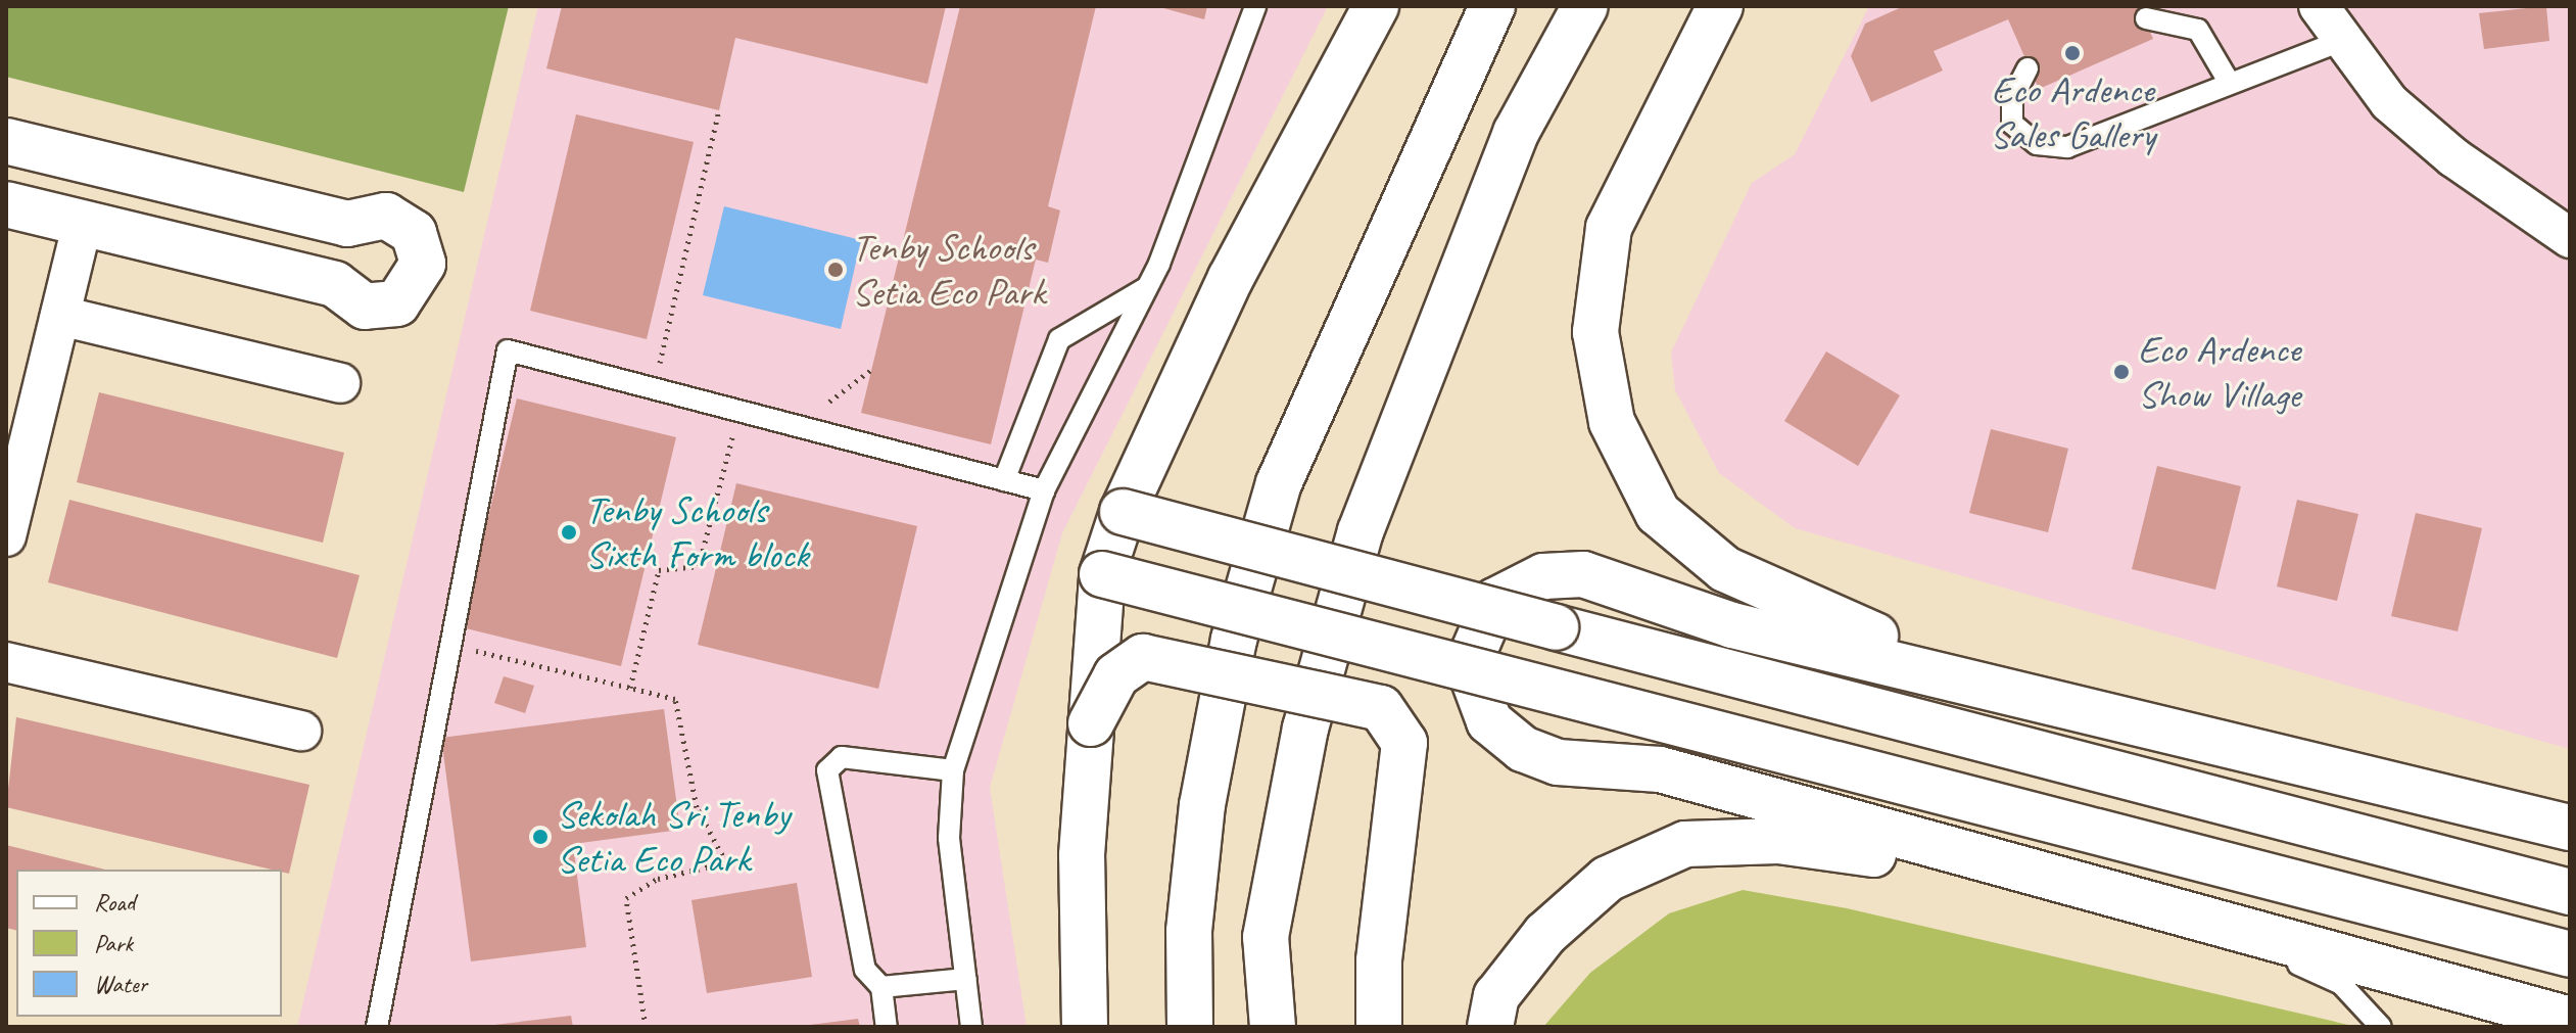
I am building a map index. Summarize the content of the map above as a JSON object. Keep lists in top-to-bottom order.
{
  "places": [
    "Eco Ardence Sales Gallery",
    "Tenby Schools Setia Eco Park",
    "Eco Ardence Show Village",
    "Tenby Schools Sixth Form block",
    "Sekolah Sri Tenby Setia Eco Park"
  ],
  "legend": ["Road", "Park", "Water"]
}
